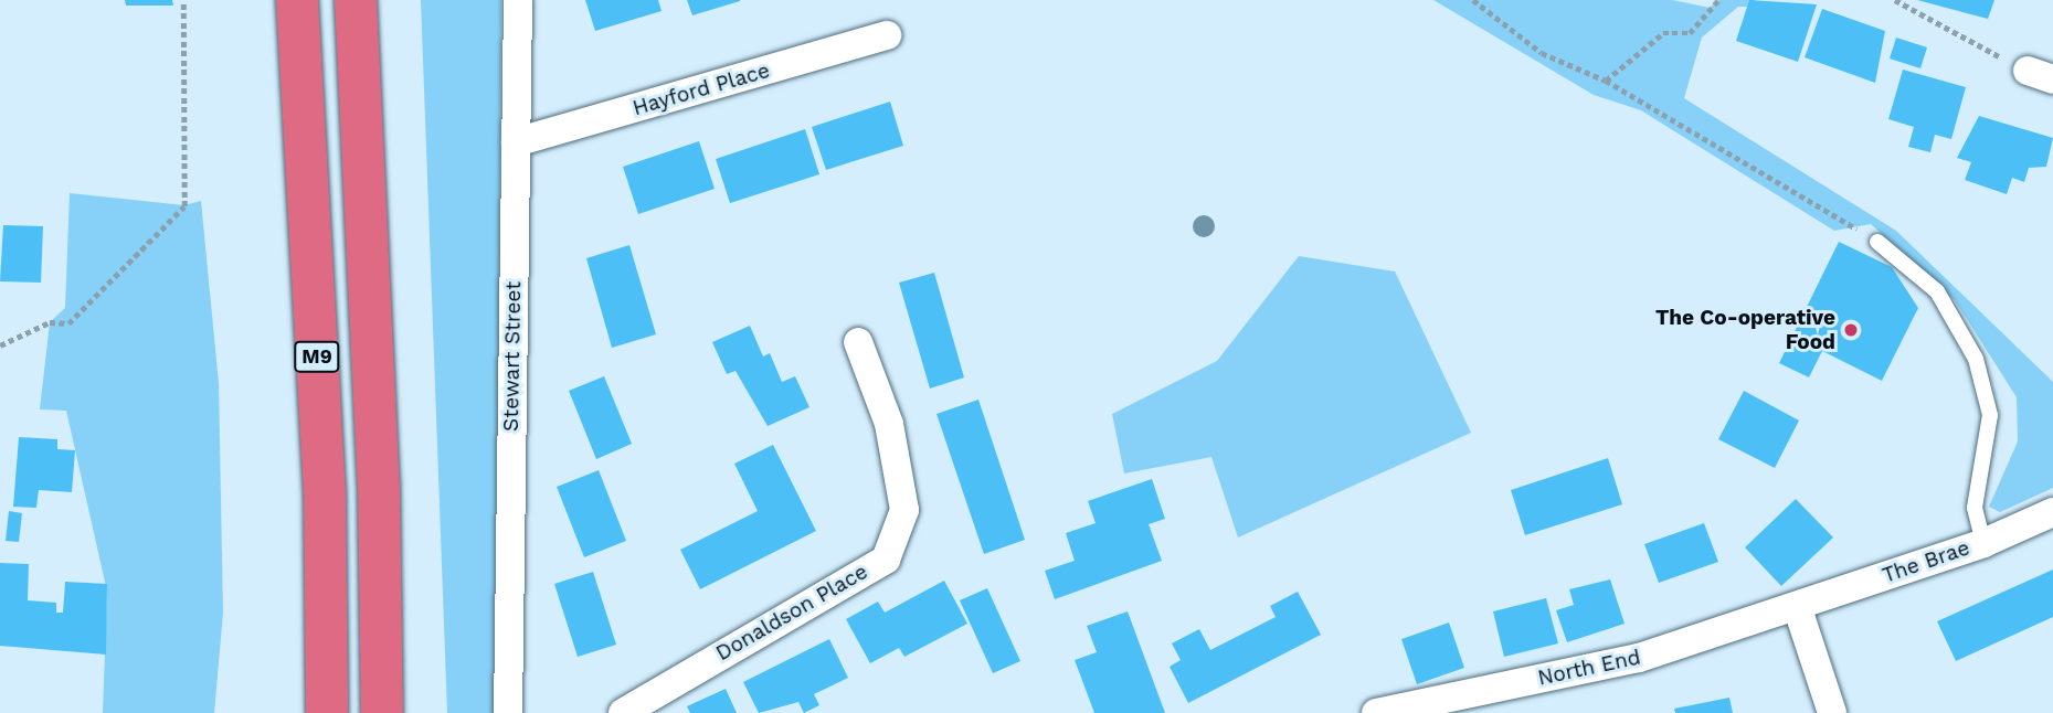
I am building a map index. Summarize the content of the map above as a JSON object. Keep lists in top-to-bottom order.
{
  "streets": {
    "highway": ["M9"],
    "street": [
      "Hayford Place",
      "Stewart Street",
      "The Brae",
      "Donaldson Place",
      "North End"
    ]
  },
  "crossings": [
    ["Hayford Place", "Stewart Street"],
    ["The Brae", "North End"]
  ],
  "places": ["The Co-operative Food"]
}
